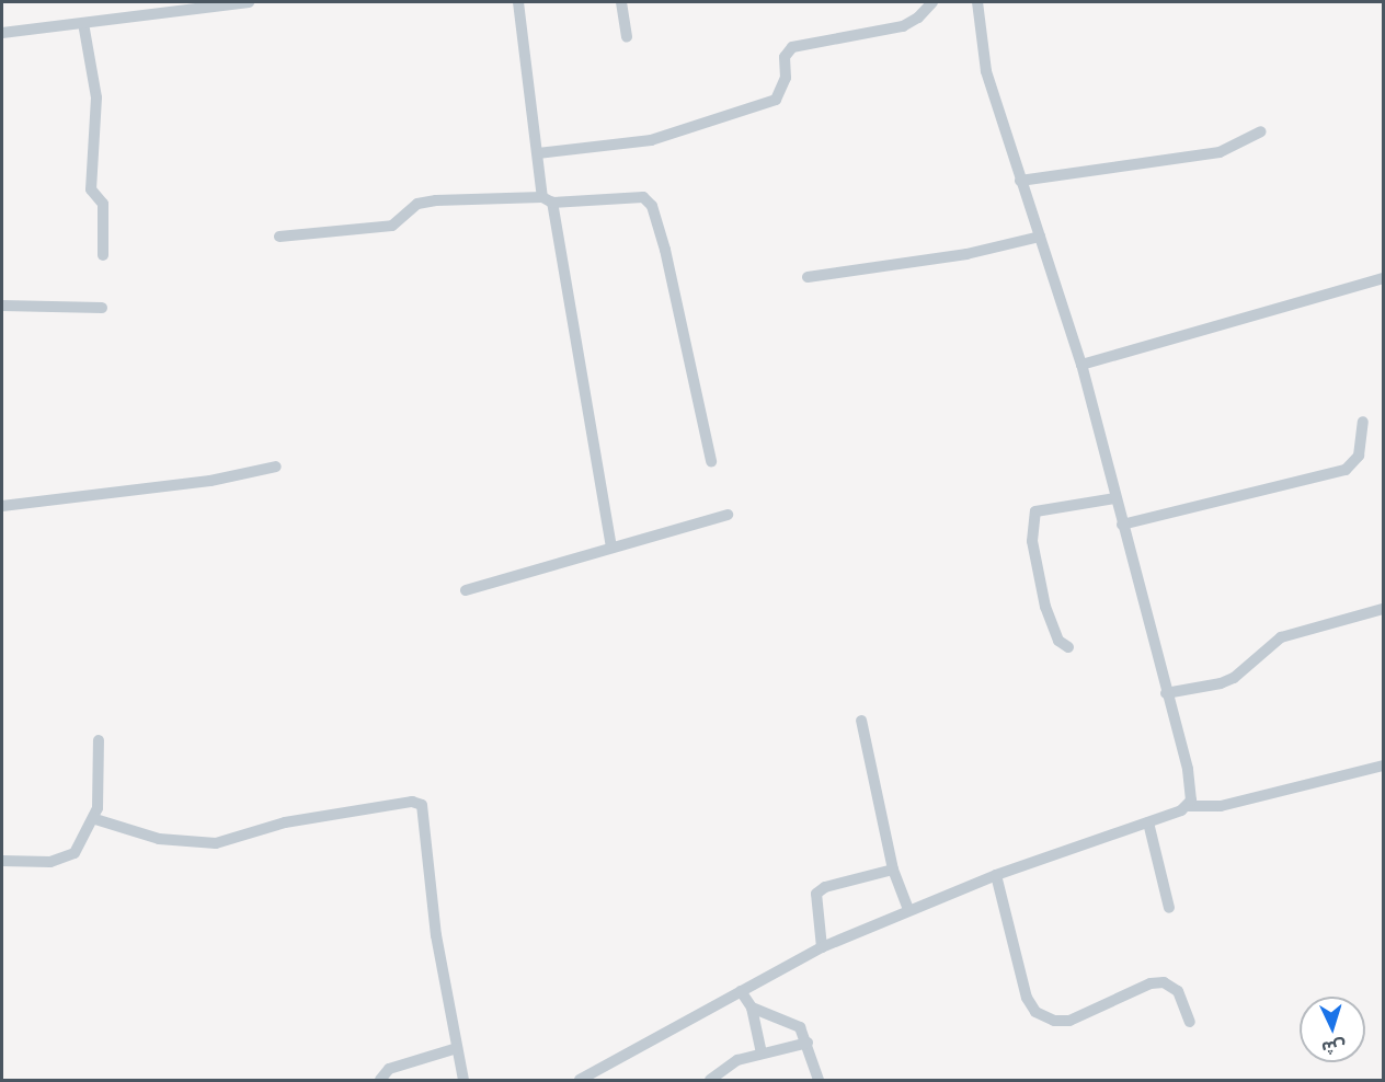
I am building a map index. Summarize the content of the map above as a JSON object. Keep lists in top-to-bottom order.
{
  "north": "bottom"
}
